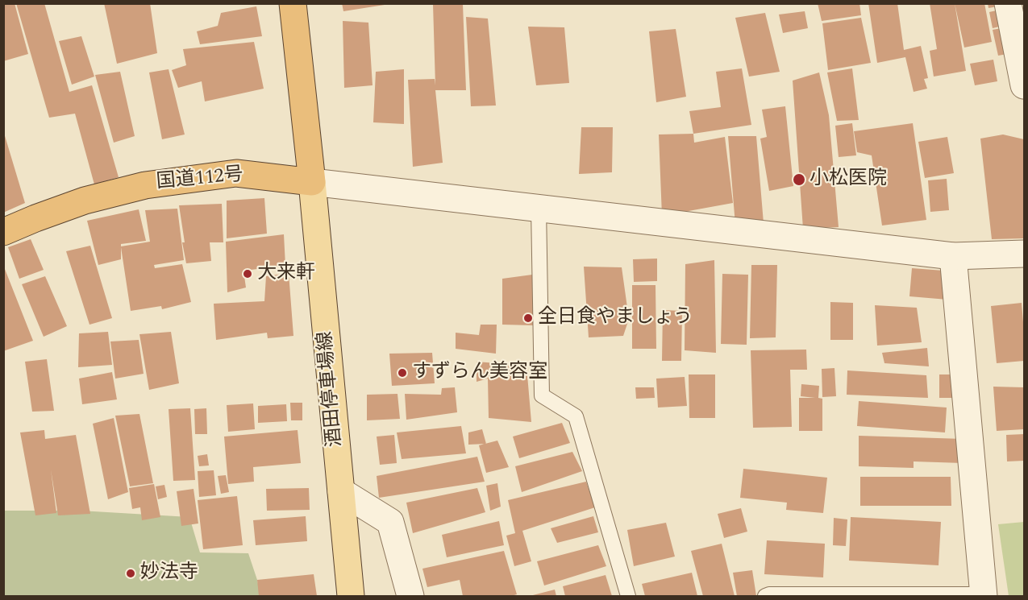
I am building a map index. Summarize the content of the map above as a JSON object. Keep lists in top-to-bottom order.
{
  "streets": {
    "highway": ["国道112号"],
    "main road": ["酒田停車場線"]
  },
  "crossings": [
    ["国道112号", "酒田停車場線"]
  ],
  "places": [
    "小松医院",
    "大来軒",
    "全日食やましょう",
    "すずらん美容室",
    "妙法寺"
  ]
}
